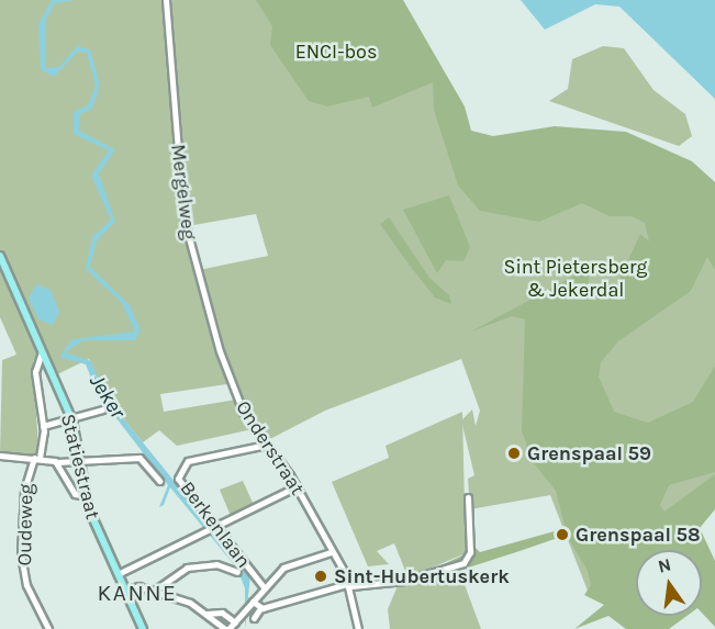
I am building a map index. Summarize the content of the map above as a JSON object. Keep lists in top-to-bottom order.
{
  "streets": {
    "main road": ["Statiestraat"],
    "street": [
      "Mergelweg",
      "Onderstraat",
      "Oudeweg",
      "Berkenlaan"
    ]
  },
  "crossings": [
    ["Mergelweg", "Onderstraat"],
    ["Onderstraat", "Berkenlaan"],
    ["Statiestraat", "Oudeweg"]
  ],
  "districts": ["KANNE"],
  "water": ["Jeker"],
  "parks": ["ENCI-bos", "Sint Pietersberg & Jekerdal"],
  "places": ["Grenspaal 59", "Grenspaal 58", "Sint-Hubertuskerk"],
  "north": "top"
}
